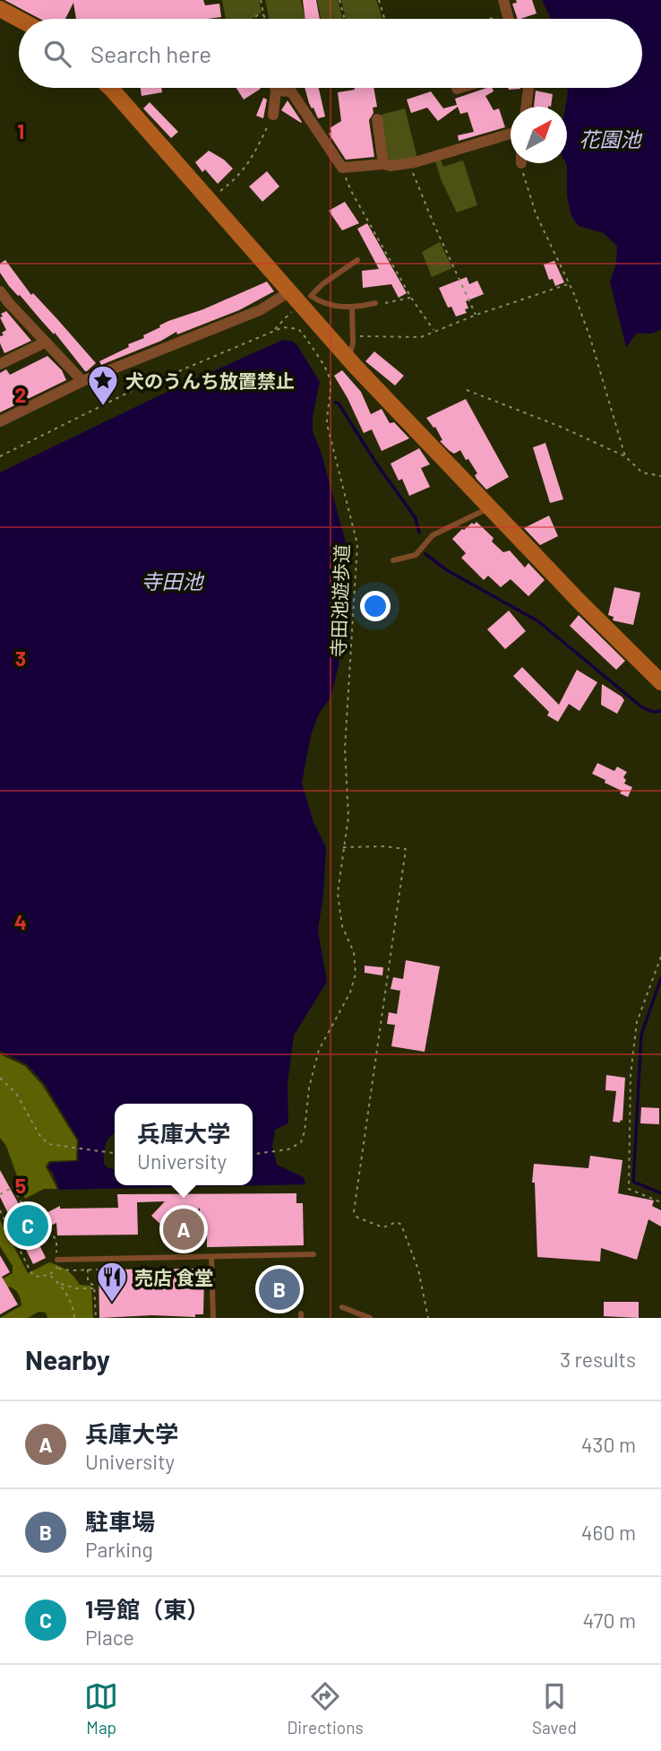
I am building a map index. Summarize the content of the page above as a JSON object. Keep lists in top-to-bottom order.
{
  "streets": {
    "path": ["寺田池遊歩道"]
  },
  "water": ["花園池", "寺田池"],
  "places": {
    "place": ["犬のうんち放置禁止"],
    "restaurant": ["売店 食堂"]
  },
  "north": "top right",
  "page": {
    "search": "Search here",
    "popup": ["兵庫大学", "University"],
    "pins": ["C", "A", "B"],
    "heading": ["Nearby", "3 results"],
    "list": [
      {
        "mark": "A",
        "name": "兵庫大学",
        "note": "University",
        "value": "430 m"
      },
      {
        "mark": "B",
        "name": "駐車場",
        "note": "Parking",
        "value": "460 m"
      },
      {
        "mark": "C",
        "name": "1号館（東）",
        "note": "Place",
        "value": "470 m"
      }
    ],
    "nav": ["Map", "Directions", "Saved"]
  },
  "grid": {
    "rows": [
      "1",
      "2",
      "3",
      "4",
      "5"
    ]
  }
}
